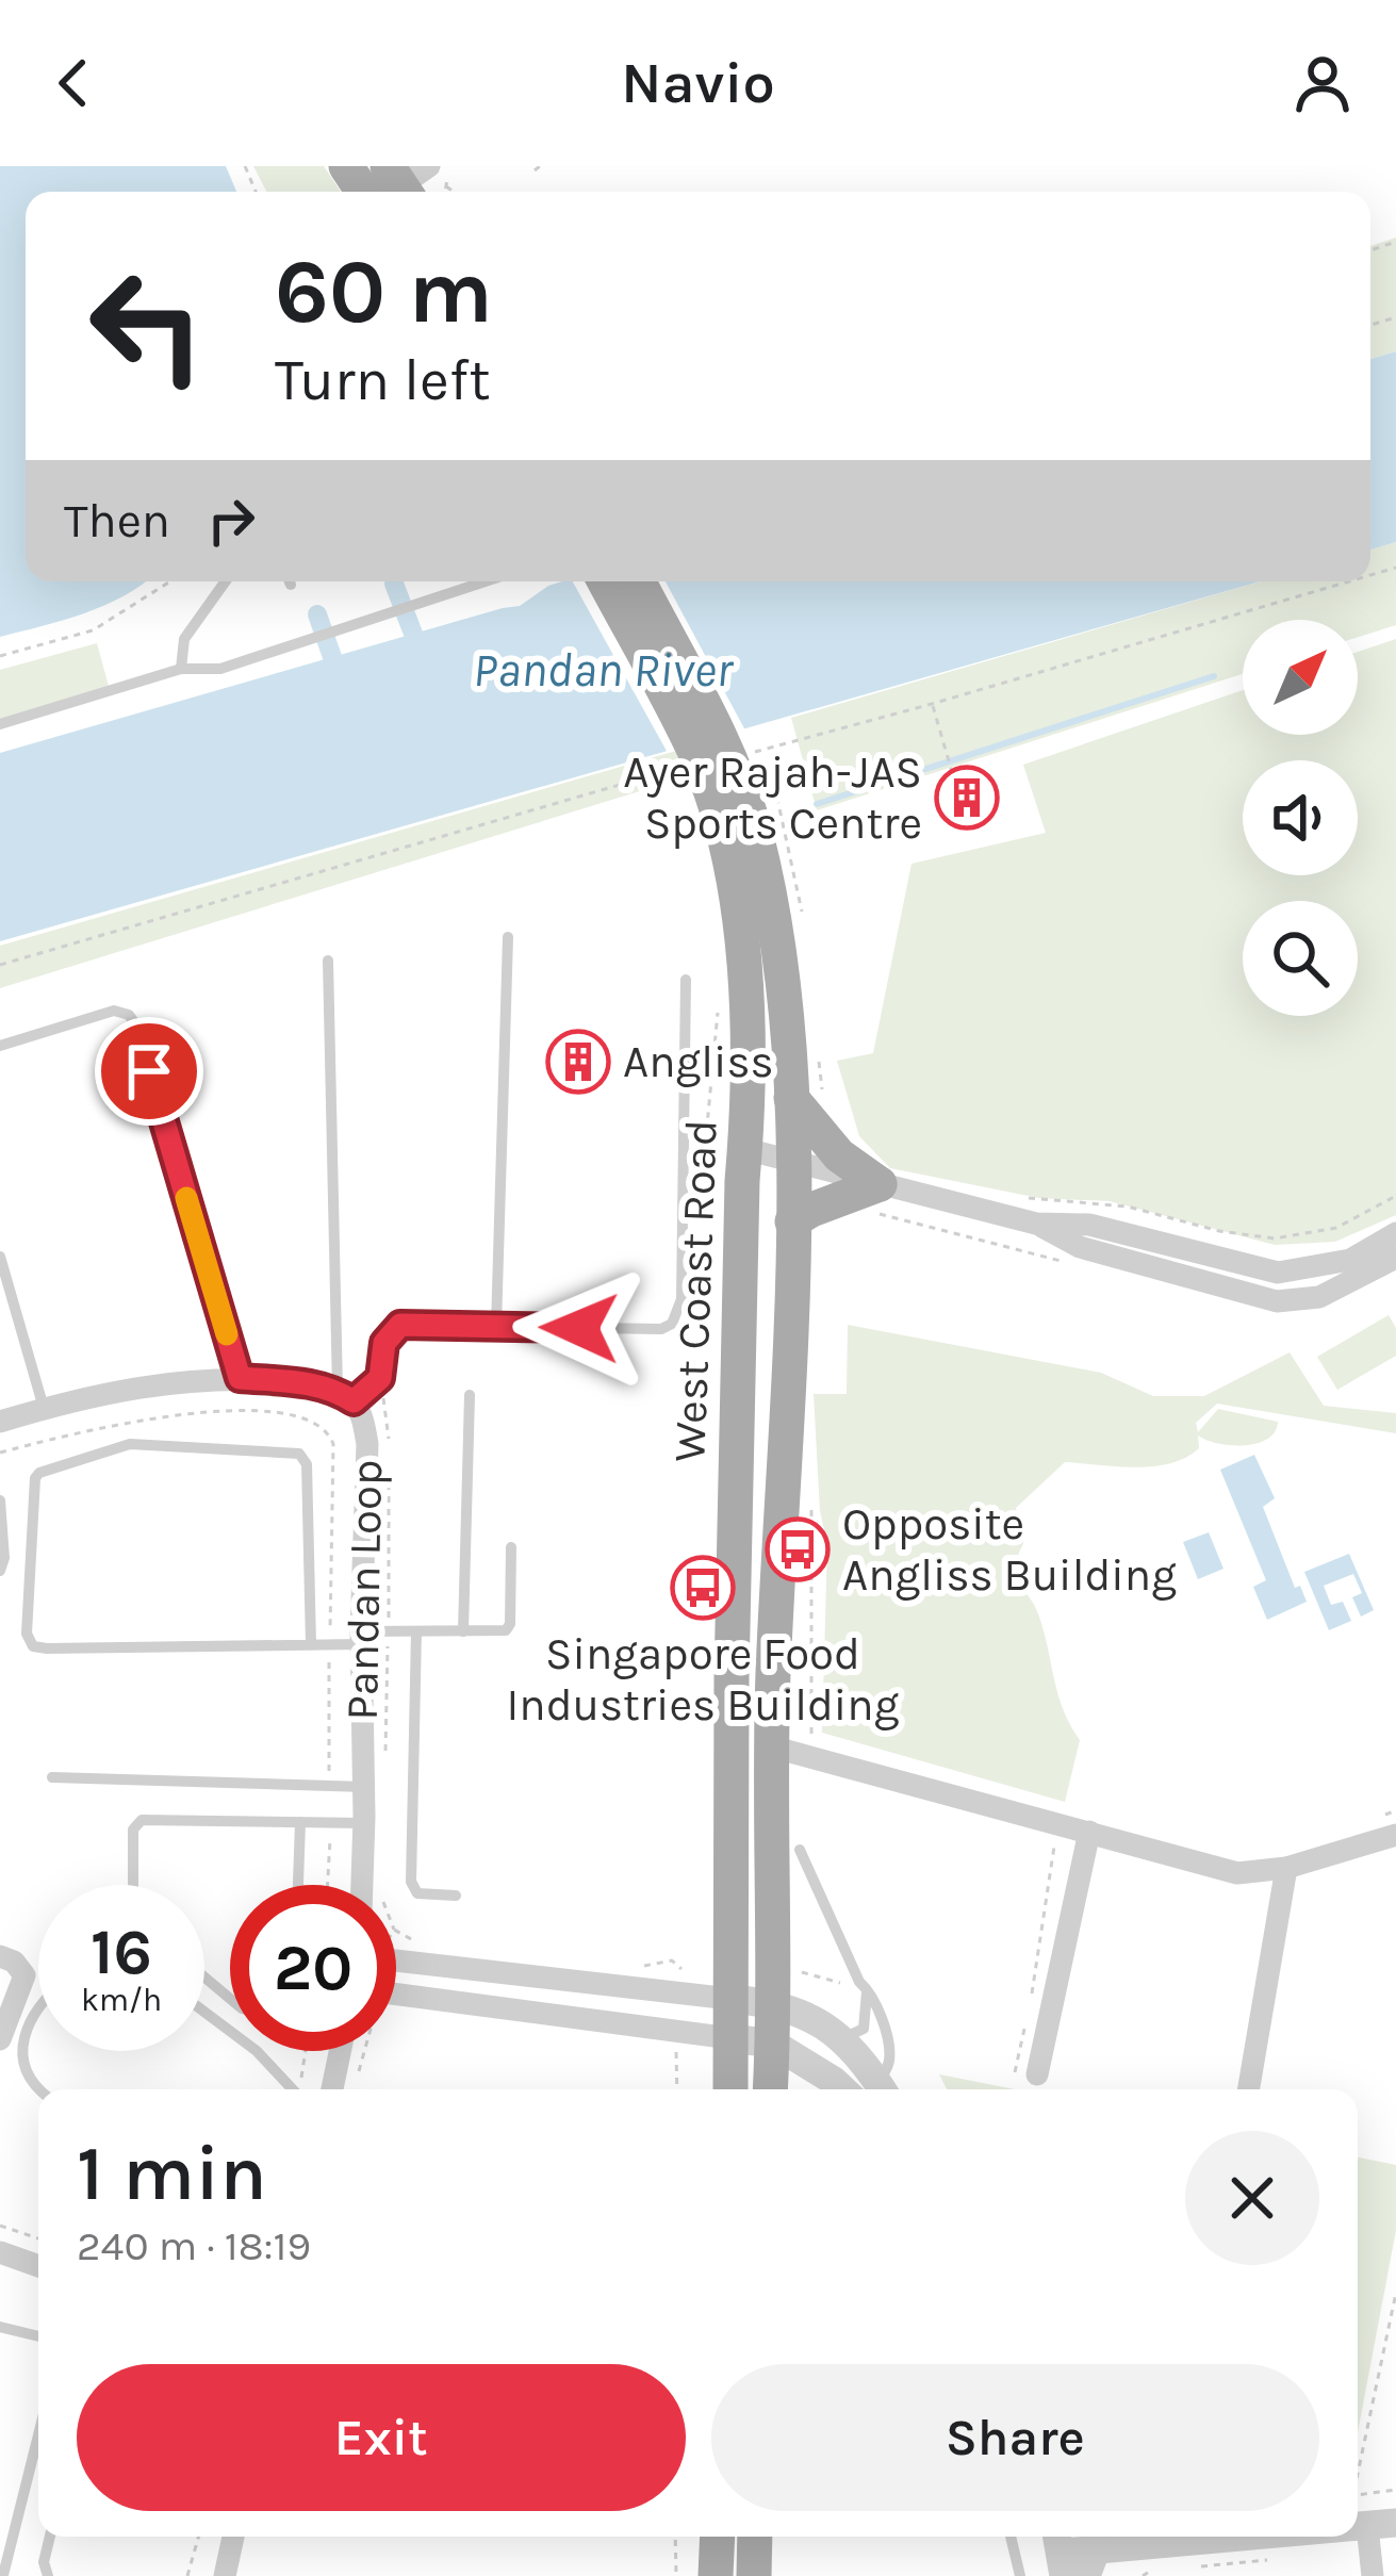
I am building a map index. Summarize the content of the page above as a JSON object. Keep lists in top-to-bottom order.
{
  "streets": {
    "main road": ["West Coast Road"],
    "street": ["Pandan Loop"]
  },
  "water": ["Pandan River"],
  "places": {
    "building": ["Ayer Rajah-JAS Sports Centre", "Angliss"],
    "bus stop": ["Opposite Angliss Building", "Singapore Food Industries Building"]
  },
  "north": "top right",
  "page": {
    "header": "Navio",
    "turn": ["60 m", "Turn left"],
    "then": "Then",
    "speed": "16 km/h",
    "limit": "20",
    "heading": ["1 min", "240 m · 18:19"],
    "buttons": ["Exit", "Share"]
  }
}
